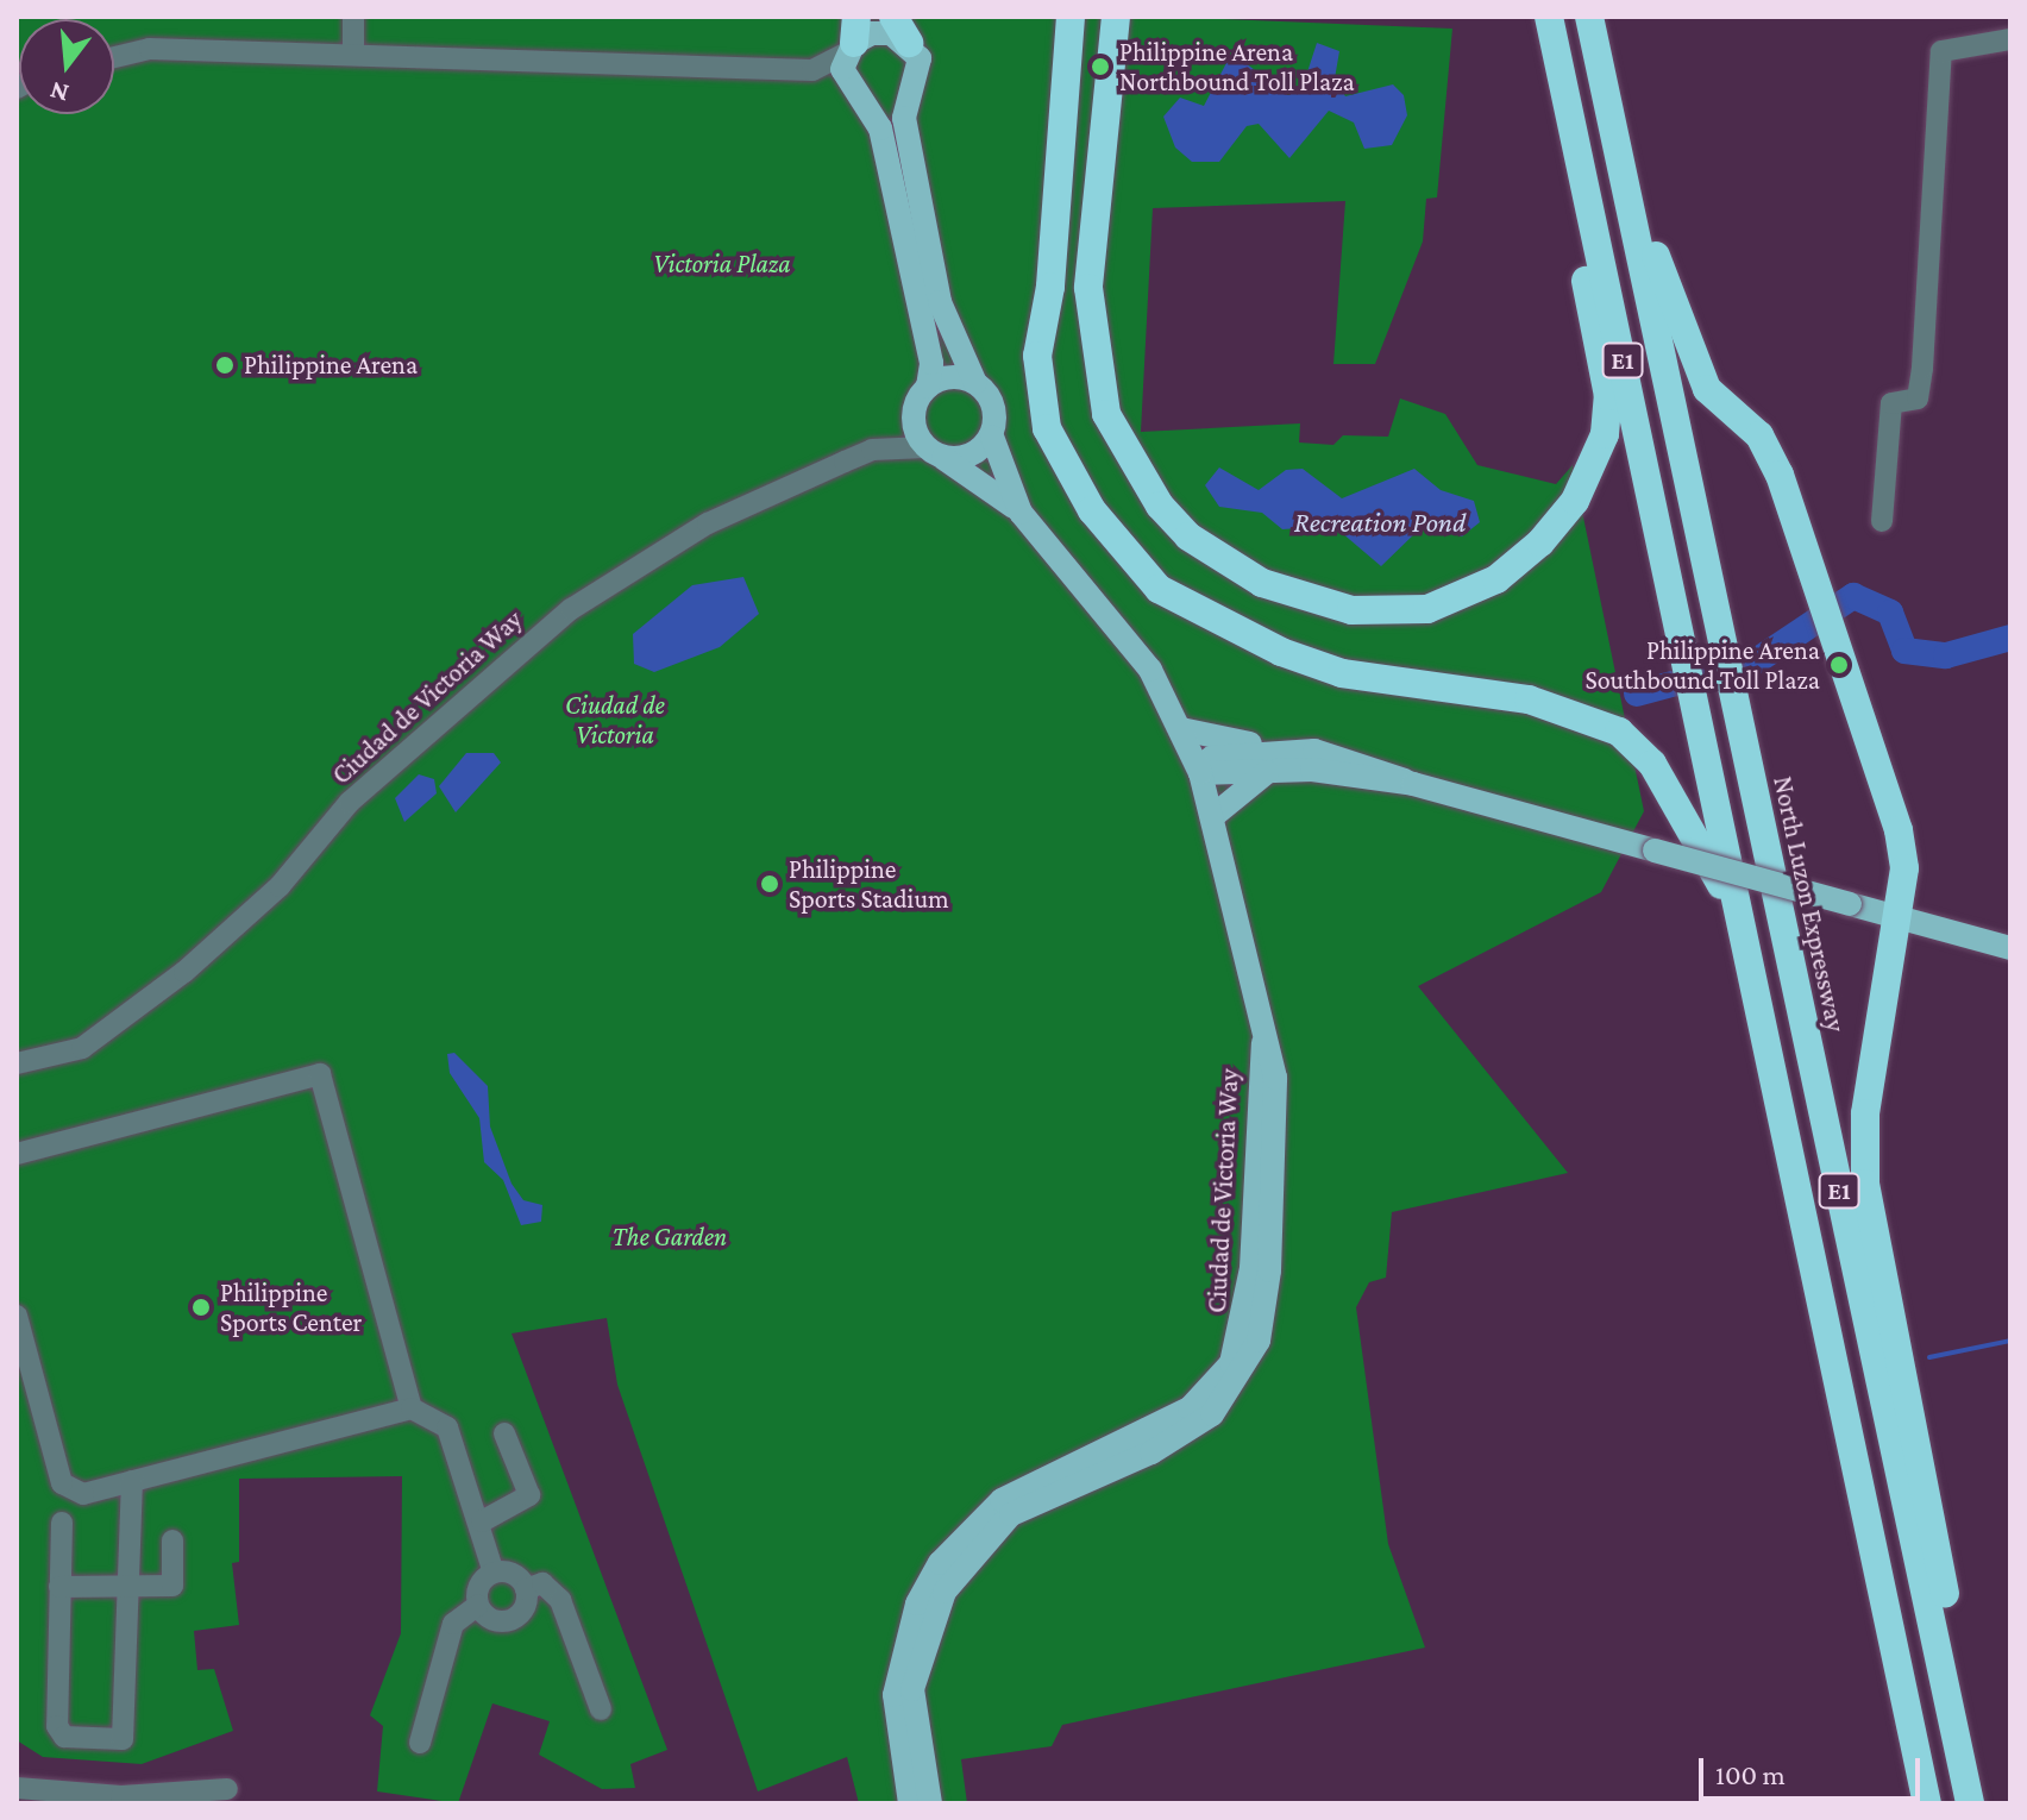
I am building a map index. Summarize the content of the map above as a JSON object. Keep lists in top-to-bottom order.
{
  "streets": {
    "highway": ["E1", "North Luzon Expressway"],
    "main road": ["Ciudad de Victoria Way"]
  },
  "water": ["Recreation Pond"],
  "parks": ["Victoria Plaza", "Ciudad de Victoria", "The Garden"],
  "places": [
    "Philippine Arena Northbound Toll Plaza",
    "Philippine Arena",
    "Philippine Arena Southbound Toll Plaza",
    "Philippine Sports Stadium",
    "Philippine Sports Center"
  ],
  "scale_bar": "100 m",
  "north": "bottom"
}
